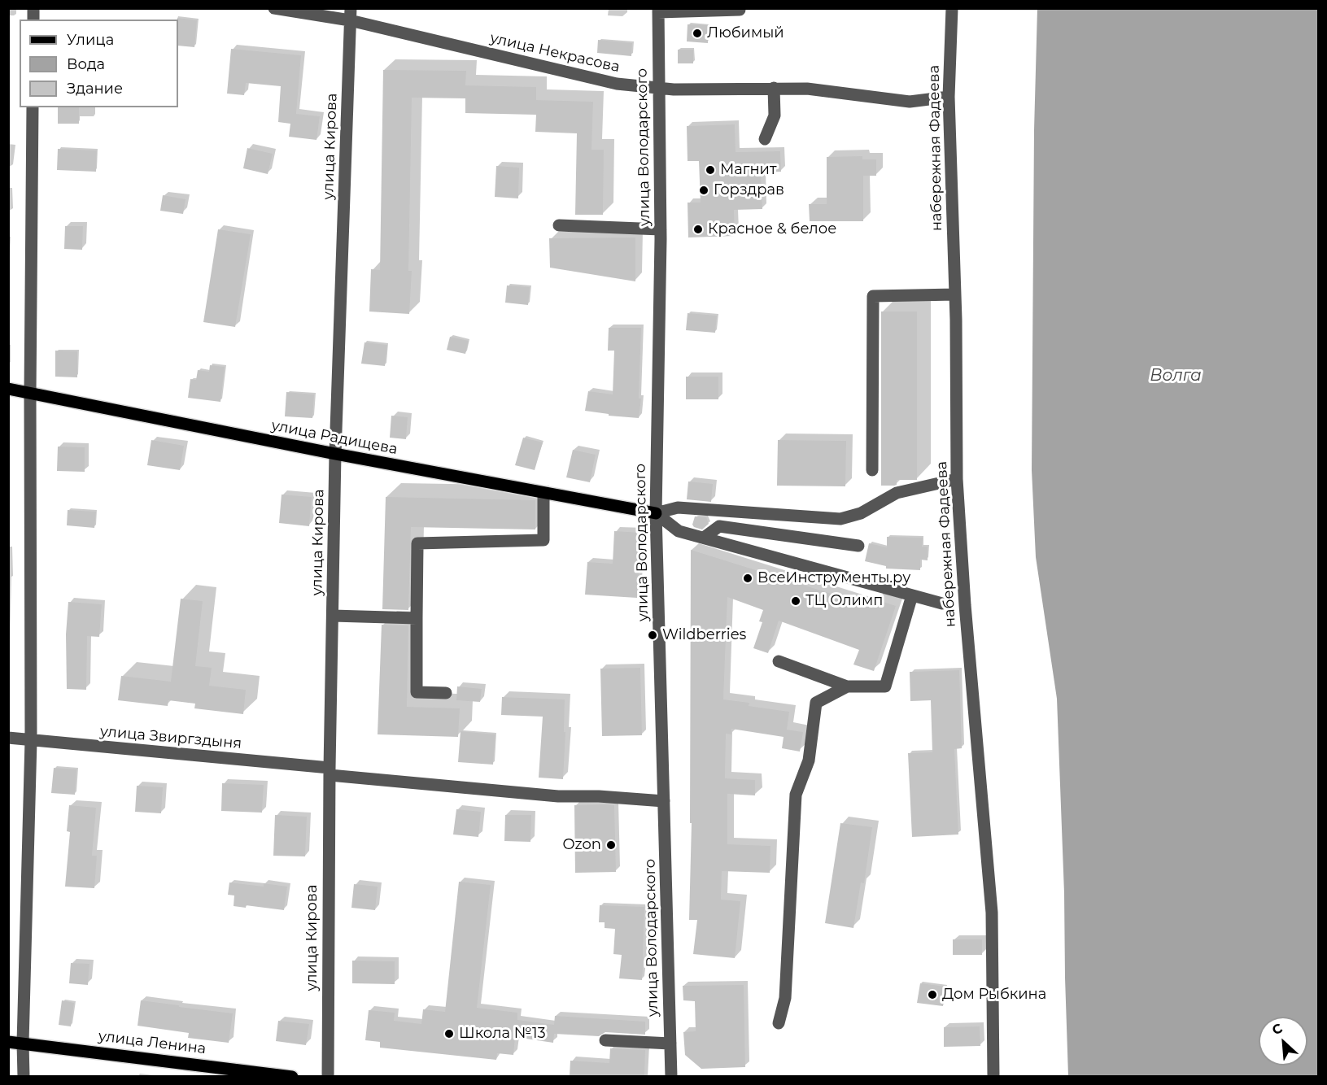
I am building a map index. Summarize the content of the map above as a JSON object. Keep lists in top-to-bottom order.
{
  "streets": {
    "main road": ["улица Радищева", "улица Ленина"],
    "street": [
      "улица Некрасова",
      "улица Кирова",
      "улица Володарского",
      "набережная Фадеева",
      "улица Звиргздыня"
    ]
  },
  "crossings": [
    ["улица Некрасова", "улица Кирова"],
    ["улица Некрасова", "улица Володарского"],
    ["улица Некрасова", "набережная Фадеева"],
    ["улица Кирова", "улица Радищева"],
    ["улица Кирова", "улица Звиргздыня"],
    ["улица Володарского", "улица Радищева"],
    ["улица Володарского", "улица Звиргздыня"]
  ],
  "water": ["Волга"],
  "places": [
    "Любимый",
    "Магнит",
    "Горздрав",
    "Красное & белое",
    "ВсеИнструменты.ру",
    "ТЦ Олимп",
    "Wildberries",
    "Ozon",
    "Дом Рыбкина",
    "Школа №13"
  ],
  "legend": ["Улица", "Вода", "Здание"],
  "north": "top left"
}
